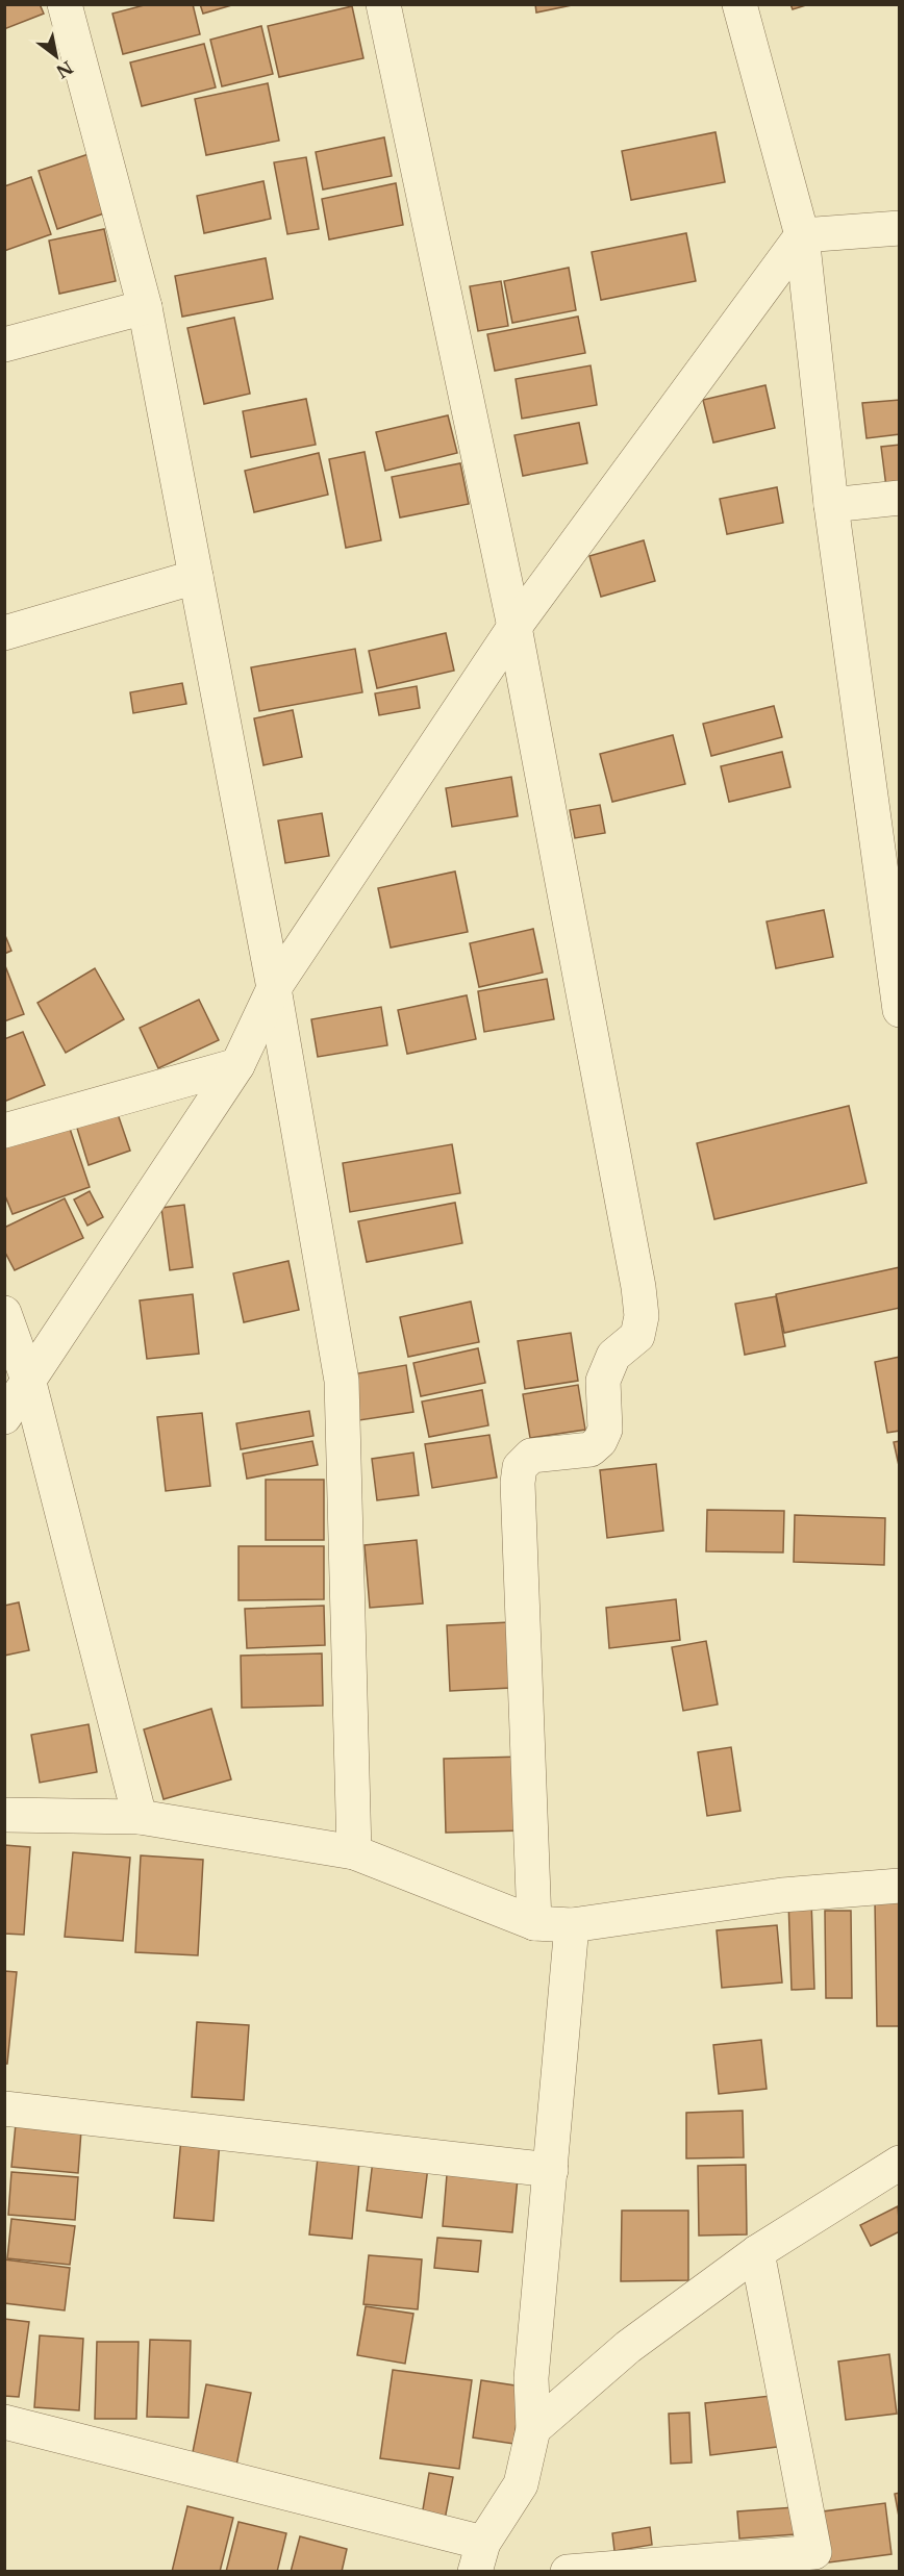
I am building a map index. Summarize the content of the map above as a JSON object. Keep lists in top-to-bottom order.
{
  "north": "bottom right"
}
